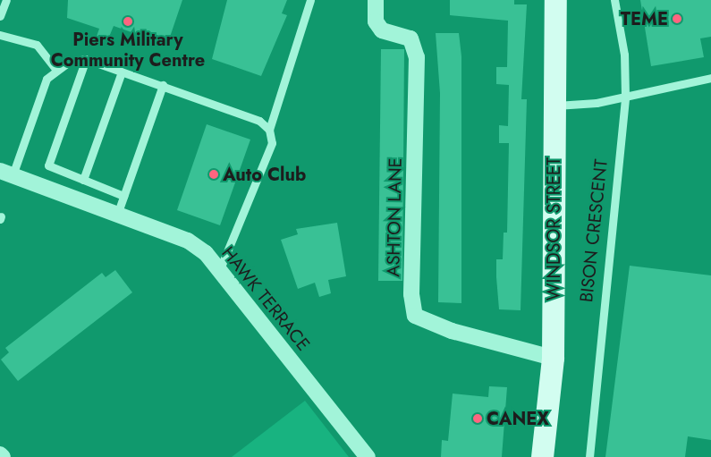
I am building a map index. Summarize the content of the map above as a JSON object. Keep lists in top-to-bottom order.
{
  "streets": {
    "street": ["ASHTON LANE", "WINDSOR STREET", "HAWK TERRACE"],
    "lane": ["BISON CRESCENT"]
  },
  "crossings": [
    ["ASHTON LANE", "WINDSOR STREET"]
  ],
  "places": [
    "TEME",
    "Piers Military Community Centre",
    "Auto Club",
    "CANEX"
  ]
}
